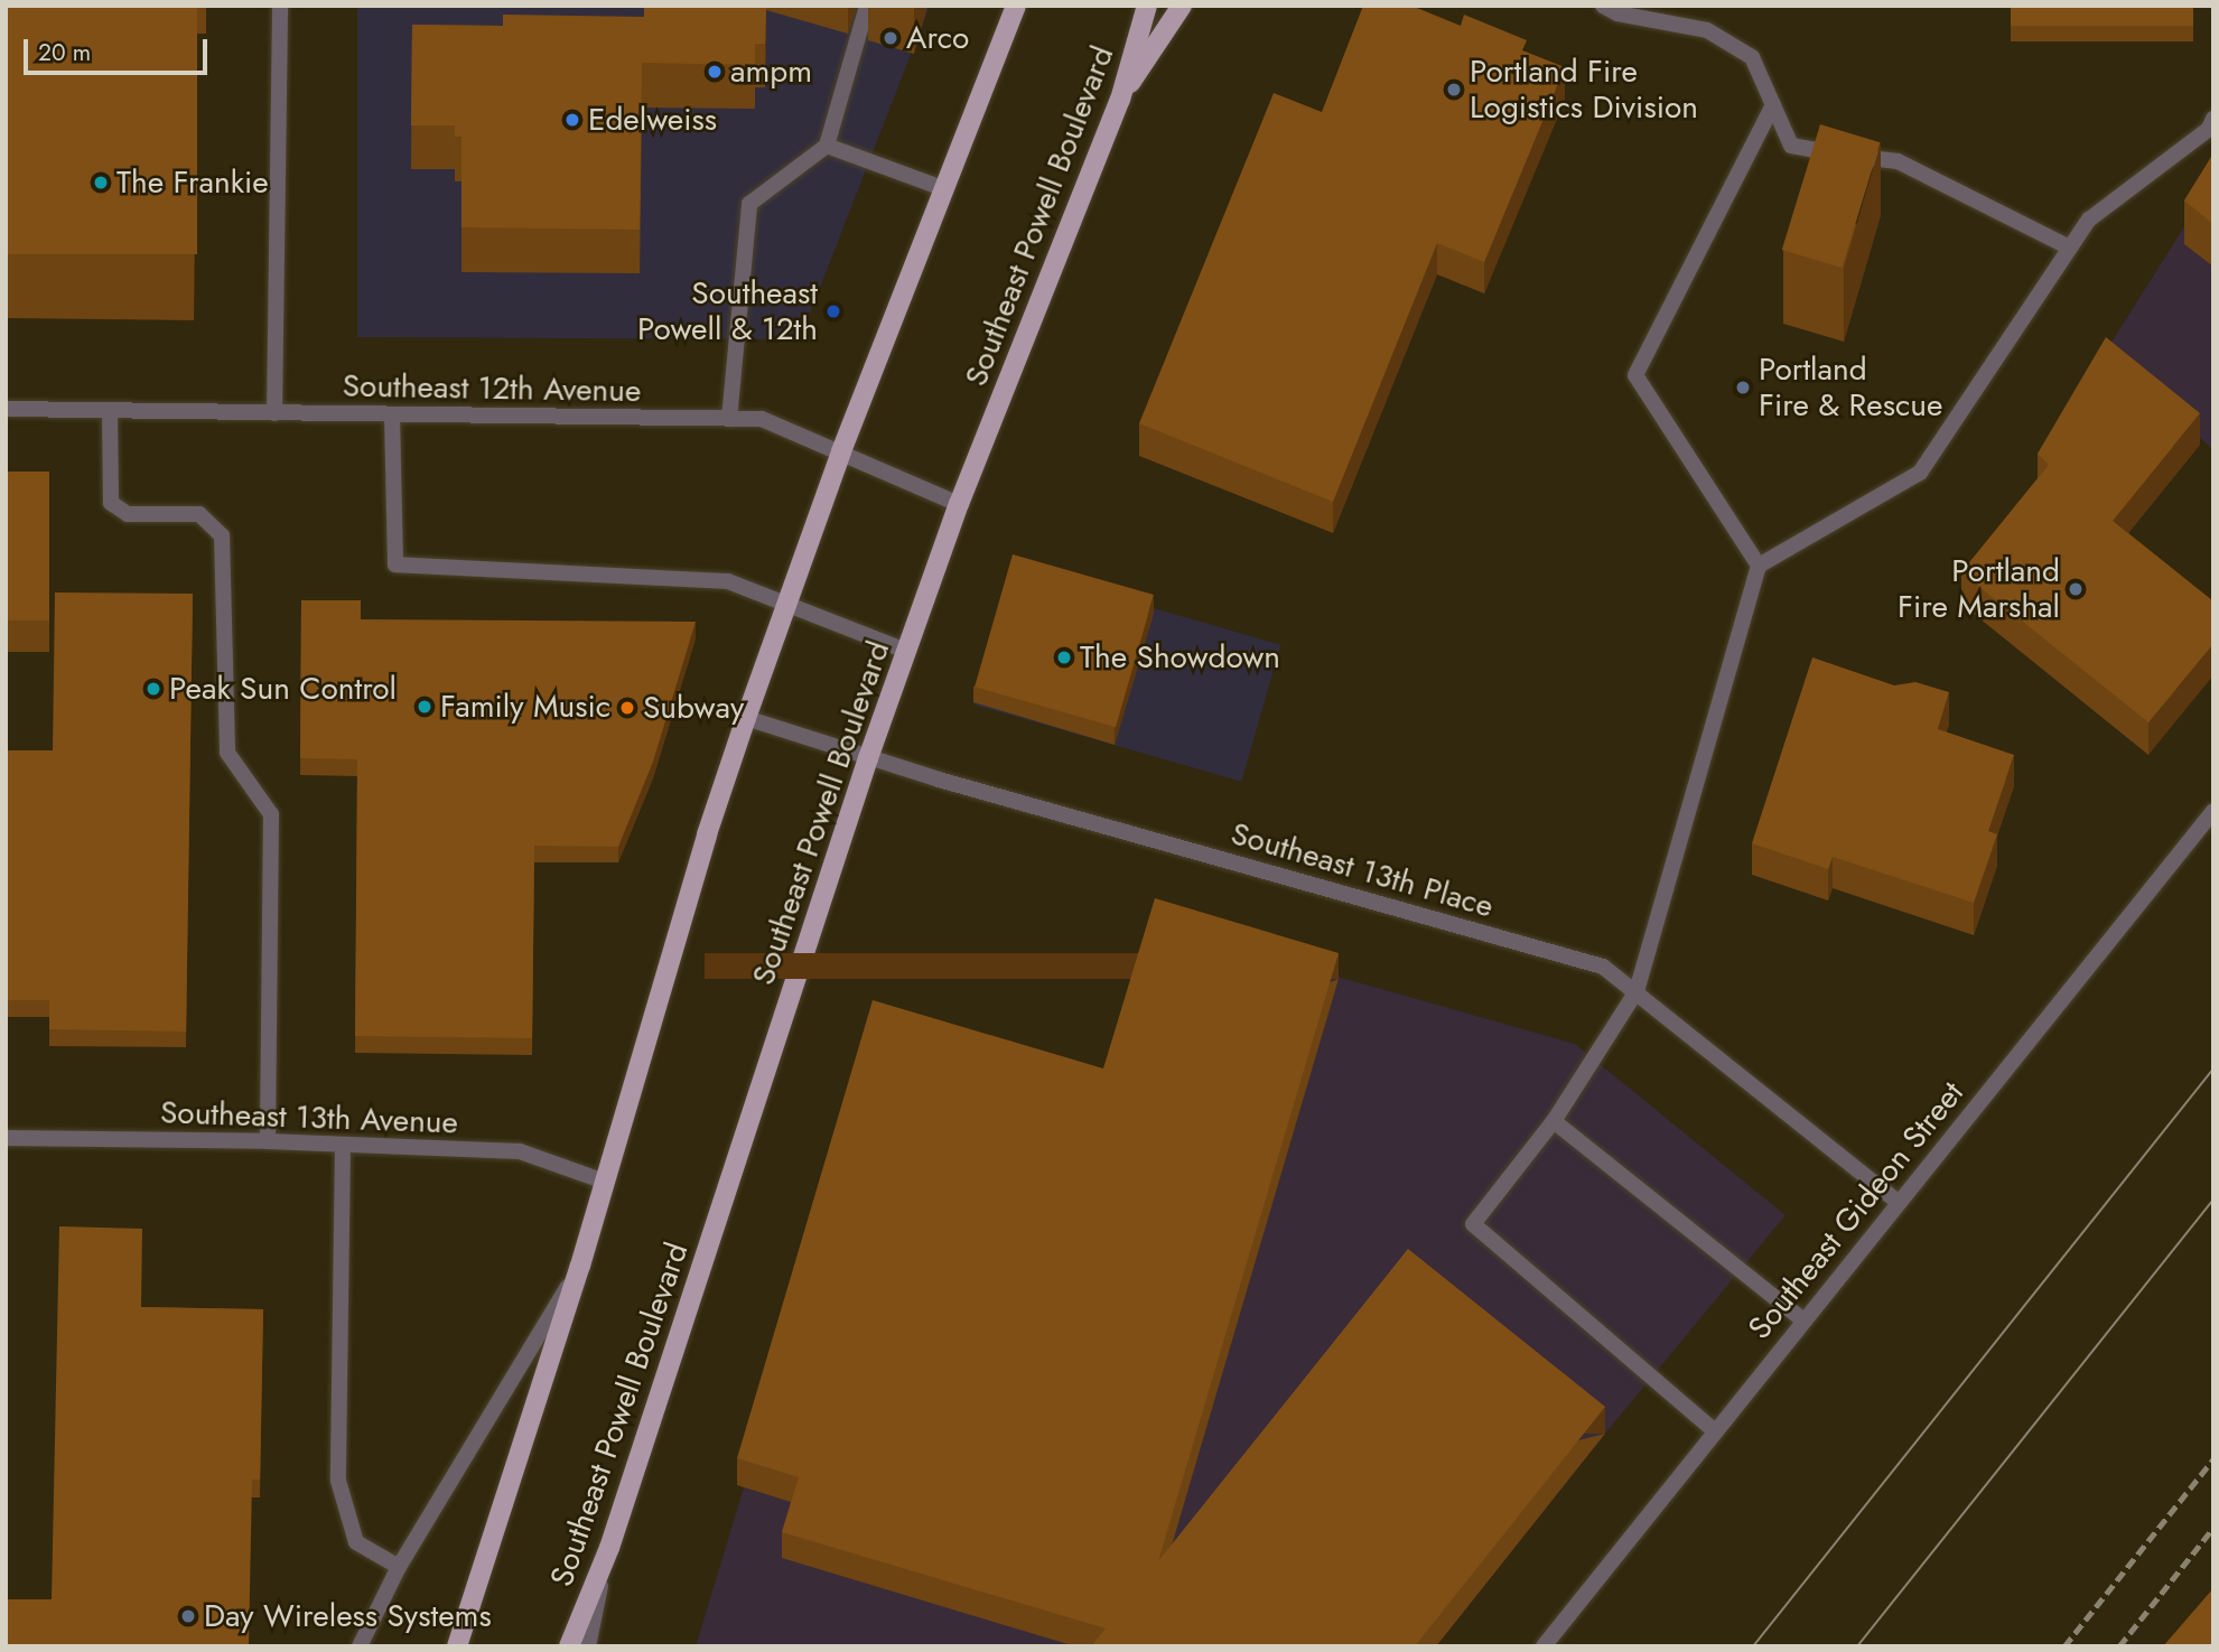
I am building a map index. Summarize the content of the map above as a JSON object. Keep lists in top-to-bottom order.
{
  "streets": {
    "main road": ["Southeast Powell Boulevard"],
    "street": [
      "Southeast 12th Avenue",
      "Southeast 13th Place",
      "Southeast 13th Avenue",
      "Southeast Gideon Street"
    ]
  },
  "crossings": [
    ["Southeast Powell Boulevard", "Southeast 12th Avenue"],
    ["Southeast Powell Boulevard", "Southeast 13th Place"],
    ["Southeast 13th Place", "Southeast Gideon Street"]
  ],
  "places": [
    "Arco",
    "ampm",
    "Portland Fire Logistics Division",
    "Edelweiss",
    "The Frankie",
    "Southeast Powell & 12th",
    "Portland Fire & Rescue",
    "Portland Fire Marshal",
    "The Showdown",
    "Peak Sun Control",
    "Family Music",
    "Subway",
    "Day Wireless Systems"
  ],
  "scale_bar": "20 m"
}
